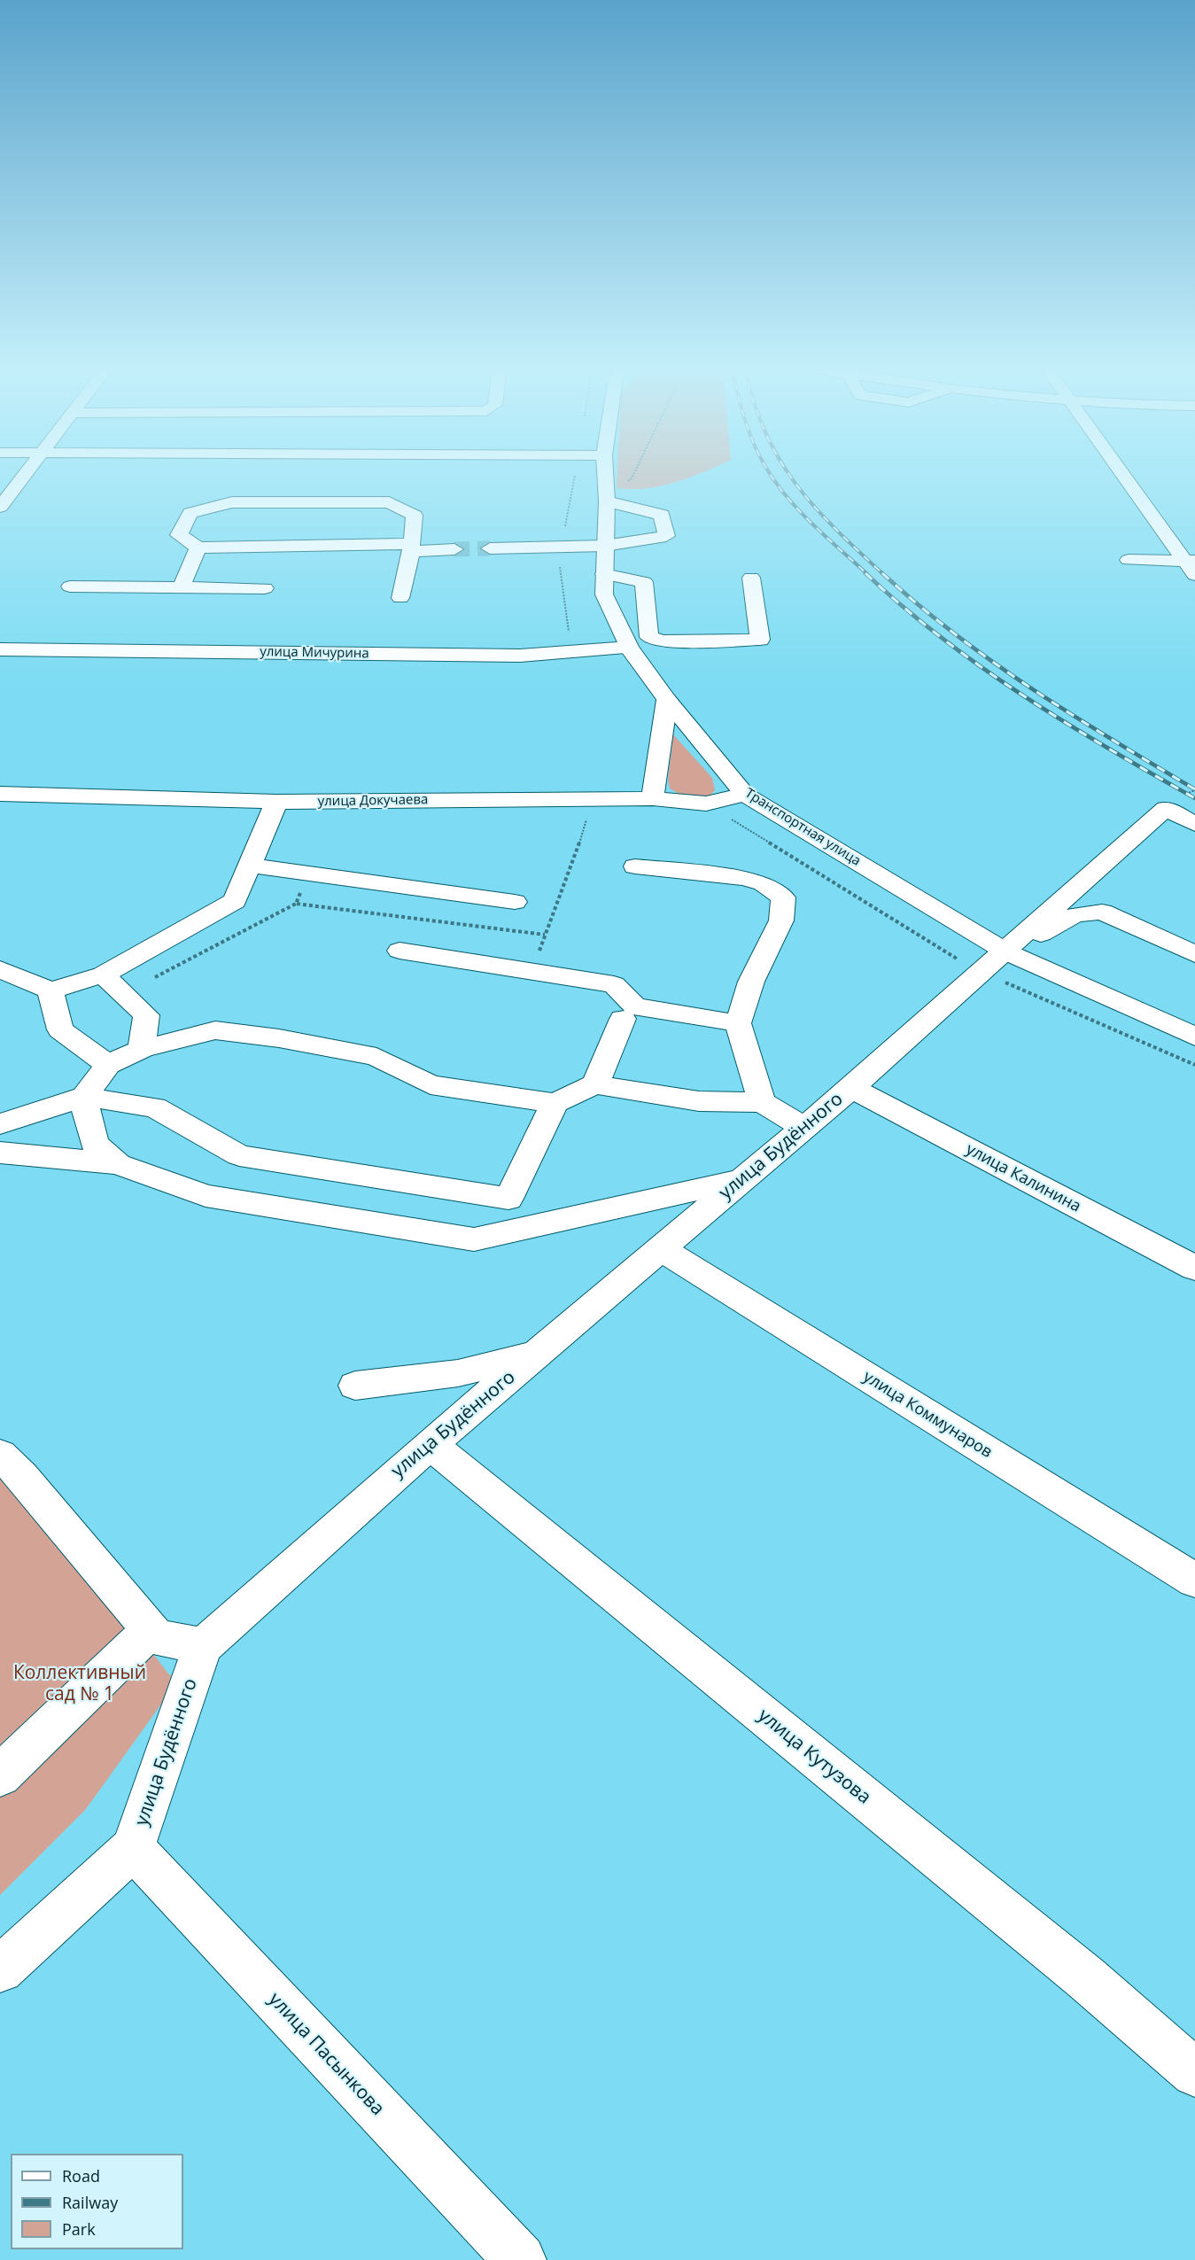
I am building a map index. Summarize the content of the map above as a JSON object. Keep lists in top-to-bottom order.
{
  "streets": {
    "street": [
      "улица Мичурина",
      "улица Докучаева",
      "Транспортная улица",
      "улица Будённого",
      "улица Калинина",
      "улица Коммунаров",
      "улица Кутузова",
      "улица Пасынкова"
    ]
  },
  "crossings": [
    ["улица Мичурина", "Транспортная улица"],
    ["улица Докучаева", "Транспортная улица"],
    ["Транспортная улица", "улица Будённого"],
    ["улица Будённого", "улица Калинина"],
    ["улица Будённого", "улица Коммунаров"],
    ["улица Будённого", "улица Кутузова"],
    ["улица Будённого", "улица Пасынкова"]
  ],
  "parks": ["Коллективный сад № 1"],
  "legend": ["Road", "Railway", "Park"]
}
